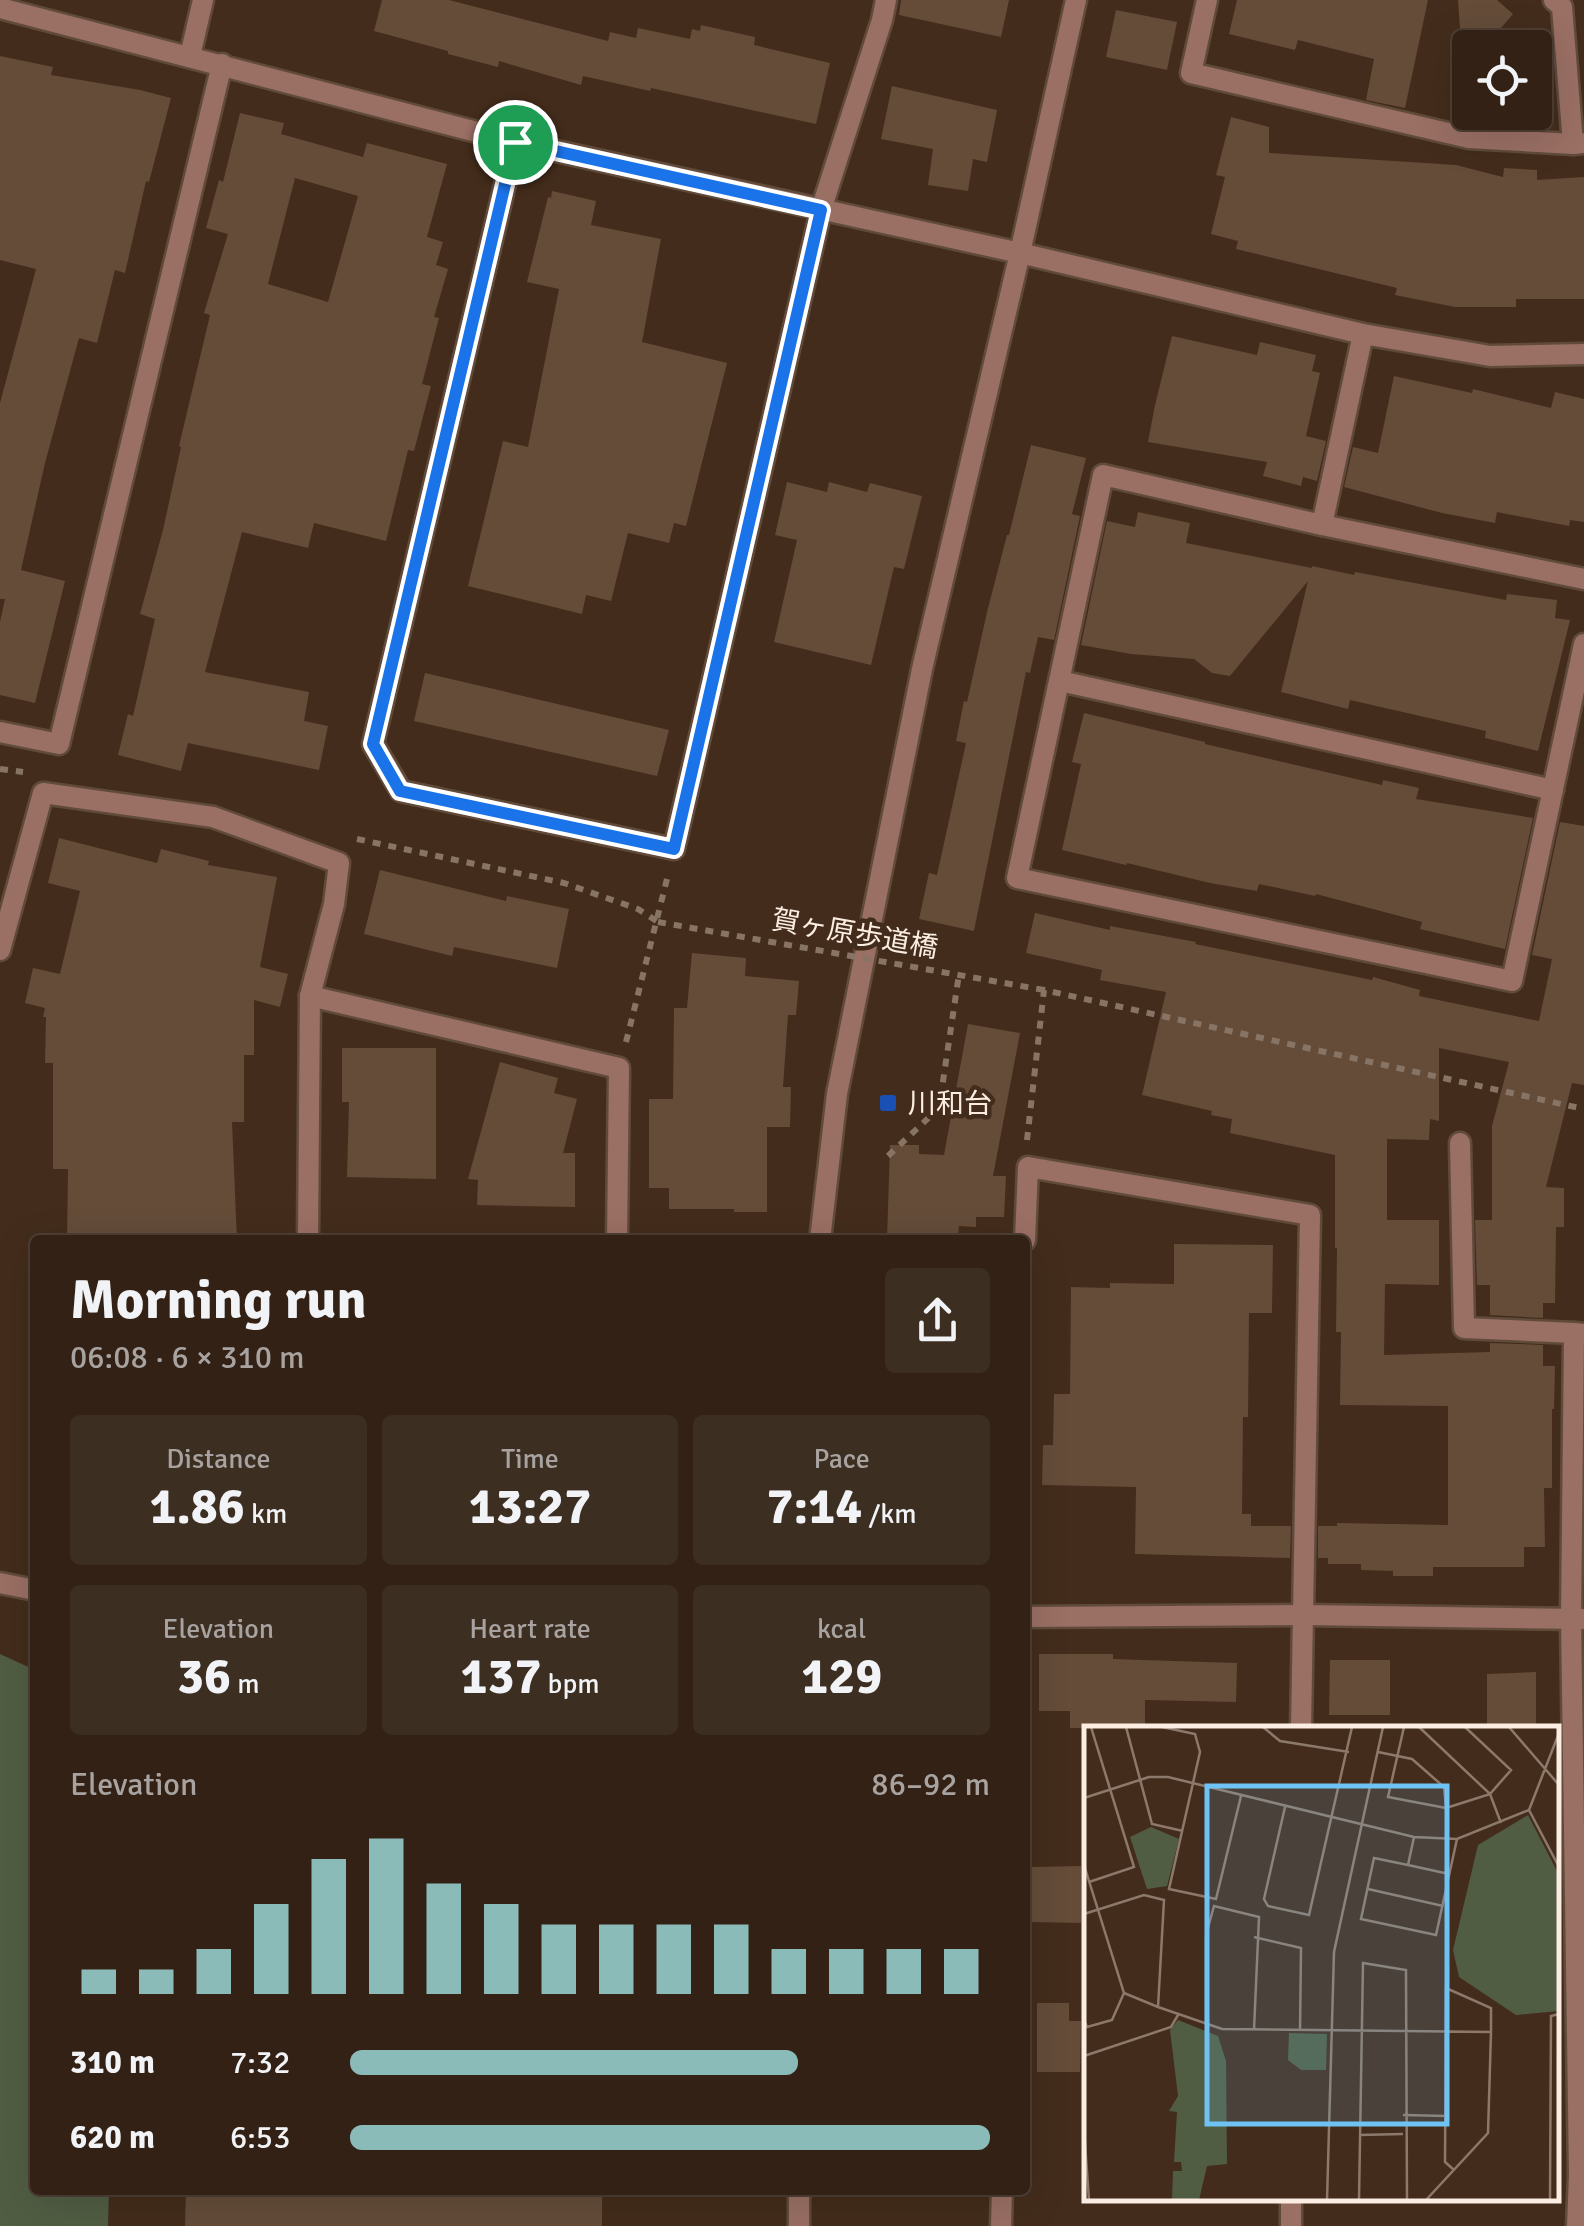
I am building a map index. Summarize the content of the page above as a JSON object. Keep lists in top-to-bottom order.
{
  "streets": {
    "path": ["賀ヶ原歩道橋"]
  },
  "places": {
    "transit": ["川和台"]
  },
  "page": {
    "heading": ["Morning run", "06:08 · 6 × 310 m"],
    "stats": [
      ["Distance", "1.86 km"],
      ["Time", "13:27"],
      ["Pace", "7:14 /km"],
      ["Elevation", "36 m"],
      ["Heart rate", "137 bpm"],
      ["kcal", "129"]
    ],
    "chart": ["Elevation", "86–92 m"],
    "list": [
      {
        "name": "310 m",
        "note": "7:32"
      },
      {
        "name": "620 m",
        "note": "6:53"
      }
    ]
  }
}
